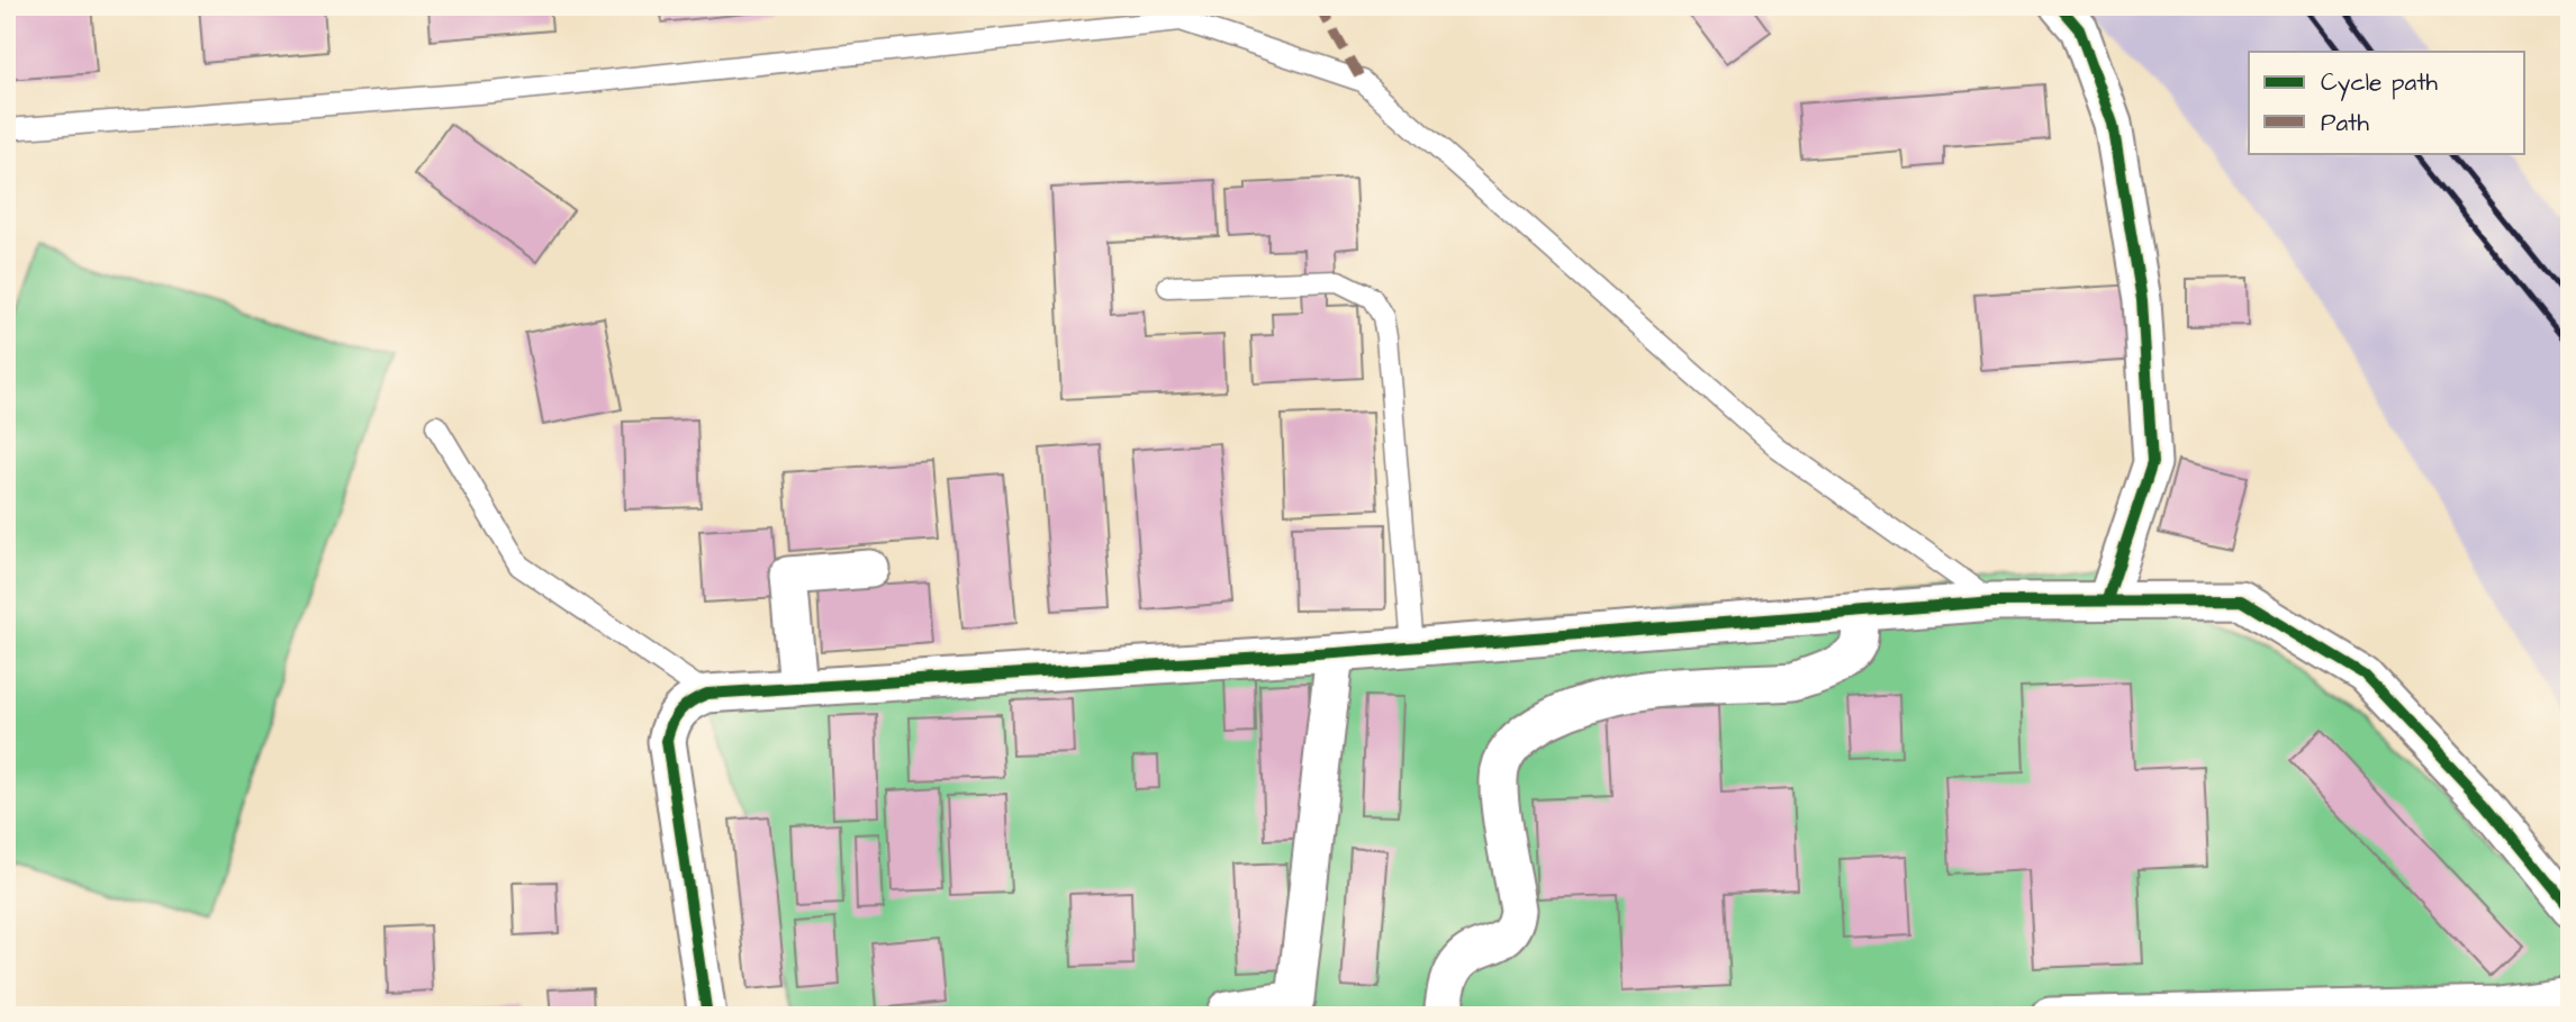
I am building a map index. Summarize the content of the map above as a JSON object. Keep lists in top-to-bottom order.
{
  "legend": ["Cycle path", "Path"]
}
